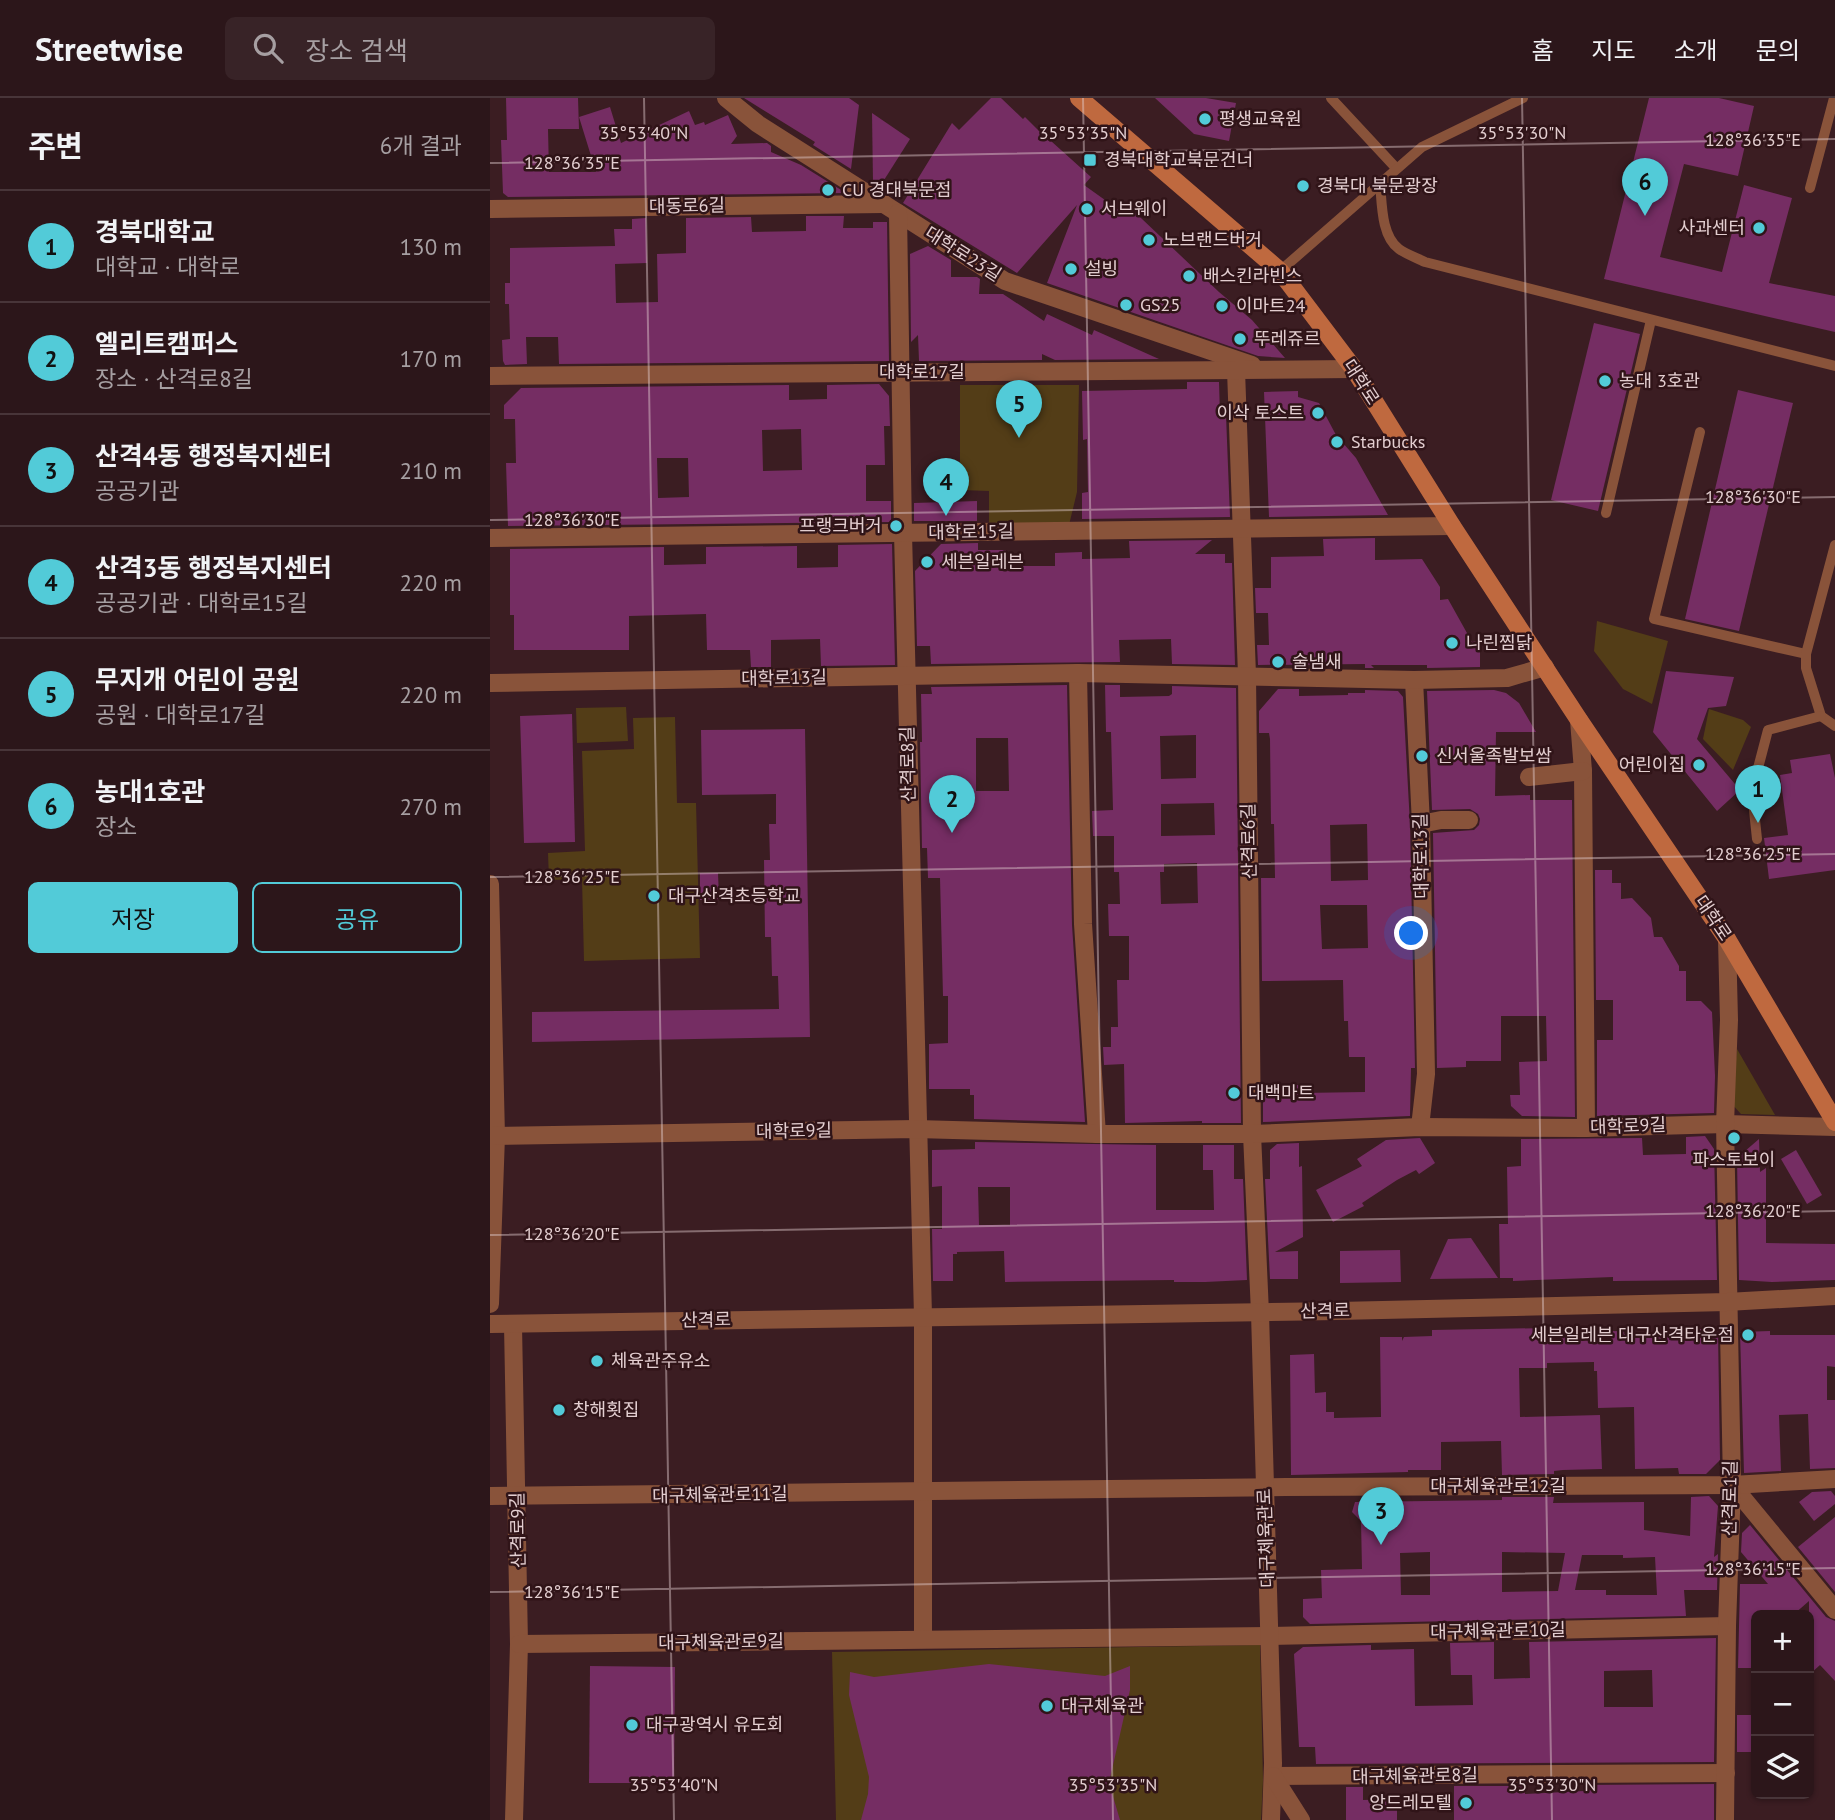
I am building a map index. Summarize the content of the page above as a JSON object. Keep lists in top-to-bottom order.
{
  "streets": {
    "main road": ["대학로"],
    "street": [
      "대동로6길",
      "대학로23길",
      "대학로17길",
      "대학로15길",
      "대학로13길",
      "산격로8길",
      "산격로6길",
      "대학로9길",
      "산격로",
      "대구체육관로12길",
      "대구체육관로11길",
      "산격로1길",
      "산격로9길",
      "대구체육관로",
      "대구체육관로10길",
      "대구체육관로9길",
      "대구체육관로8길"
    ]
  },
  "crossings": [
    ["대동로6길", "대학로23길"],
    ["대동로6길", "산격로8길"],
    ["대학로23길", "대학로17길"],
    ["대학로23길", "산격로8길"],
    ["대학로17길", "대학로"],
    ["대학로17길", "산격로8길"],
    ["대학로17길", "산격로6길"],
    ["대학로", "대학로15길"],
    ["대학로", "대학로13길"],
    ["대학로", "대학로9길"],
    ["대학로15길", "산격로8길"],
    ["대학로15길", "산격로6길"],
    ["대학로13길", "산격로8길"],
    ["대학로13길", "산격로6길"],
    ["대학로13길", "대학로9길"],
    ["산격로8길", "대학로9길"],
    ["산격로8길", "산격로"],
    ["산격로6길", "대학로9길"],
    ["산격로6길", "산격로"],
    ["산격로6길", "대구체육관로"],
    ["산격로", "산격로1길"],
    ["산격로", "산격로9길"],
    ["산격로", "대구체육관로"],
    ["대구체육관로12길", "대구체육관로11길"],
    ["대구체육관로12길", "산격로1길"],
    ["대구체육관로12길", "대구체육관로"],
    ["대구체육관로11길", "산격로9길"],
    ["대구체육관로11길", "대구체육관로"],
    ["산격로1길", "대구체육관로10길"],
    ["산격로1길", "대구체육관로8길"],
    ["산격로9길", "대구체육관로9길"],
    ["대구체육관로", "대구체육관로10길"],
    ["대구체육관로", "대구체육관로9길"],
    ["대구체육관로", "대구체육관로8길"],
    ["대구체육관로10길", "대구체육관로9길"]
  ],
  "places": {
    "other": [
      "평생교육원",
      "경북대 북문광장",
      "CU 경대북문점",
      "서브웨이",
      "사과센터",
      "노브랜드버거",
      "설빙",
      "배스킨라빈스",
      "GS25",
      "이마트24",
      "뚜레쥬르",
      "농대 3호관",
      "이삭 토스트",
      "Starbucks",
      "프랭크버거",
      "세븐일레븐",
      "나린찜닭",
      "술냄새",
      "신서울족발보쌈",
      "어린이집",
      "대구산격초등학교",
      "대백마트",
      "파스토보이",
      "세븐일레븐 대구산격타운점",
      "체육관주유소",
      "창해횟집",
      "대구체육관",
      "대구광역시 유도회",
      "앙드레모텔"
    ],
    "transit": ["경북대학교북문건너"]
  },
  "page": {
    "header": "Streetwise",
    "search": "장소 검색",
    "nav": [
      "홈",
      "지도",
      "소개",
      "문의"
    ],
    "heading": ["주변", "6개 결과"],
    "pins": [
      "6",
      "5",
      "4",
      "1",
      "2",
      "3"
    ],
    "list": [
      {
        "mark": "1",
        "name": "경북대학교",
        "note": "대학교 · 대학로",
        "value": "130 m"
      },
      {
        "mark": "2",
        "name": "엘리트캠퍼스",
        "note": "장소 · 산격로8길",
        "value": "170 m"
      },
      {
        "mark": "3",
        "name": "산격4동 행정복지센터",
        "note": "공공기관",
        "value": "210 m"
      },
      {
        "mark": "4",
        "name": "산격3동 행정복지센터",
        "note": "공공기관 · 대학로15길",
        "value": "220 m"
      },
      {
        "mark": "5",
        "name": "무지개 어린이 공원",
        "note": "공원 · 대학로17길",
        "value": "220 m"
      },
      {
        "mark": "6",
        "name": "농대1호관",
        "note": "장소",
        "value": "270 m"
      }
    ],
    "buttons": ["저장", "공유"],
    "map_buttons": ["+", "−"]
  },
  "coordinates": [
    "35°53'40\"N",
    "35°53'35\"N",
    "35°53'30\"N",
    "128°36'35\"E",
    "128°36'30\"E",
    "128°36'25\"E",
    "128°36'20\"E",
    "128°36'15\"E"
  ]
}
